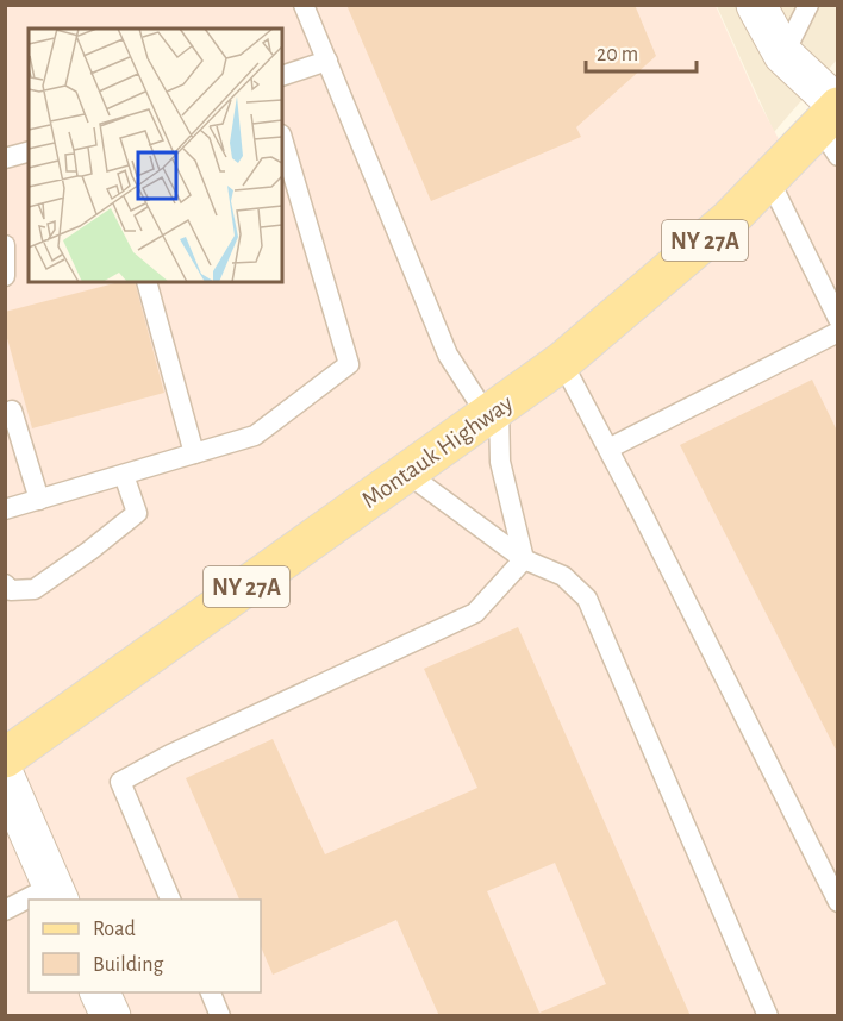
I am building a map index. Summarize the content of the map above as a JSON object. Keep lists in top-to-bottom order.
{
  "streets": {
    "main road": ["NY 27A", "Montauk Highway"]
  },
  "legend": ["Road", "Building"],
  "scale_bar": "20 m"
}
